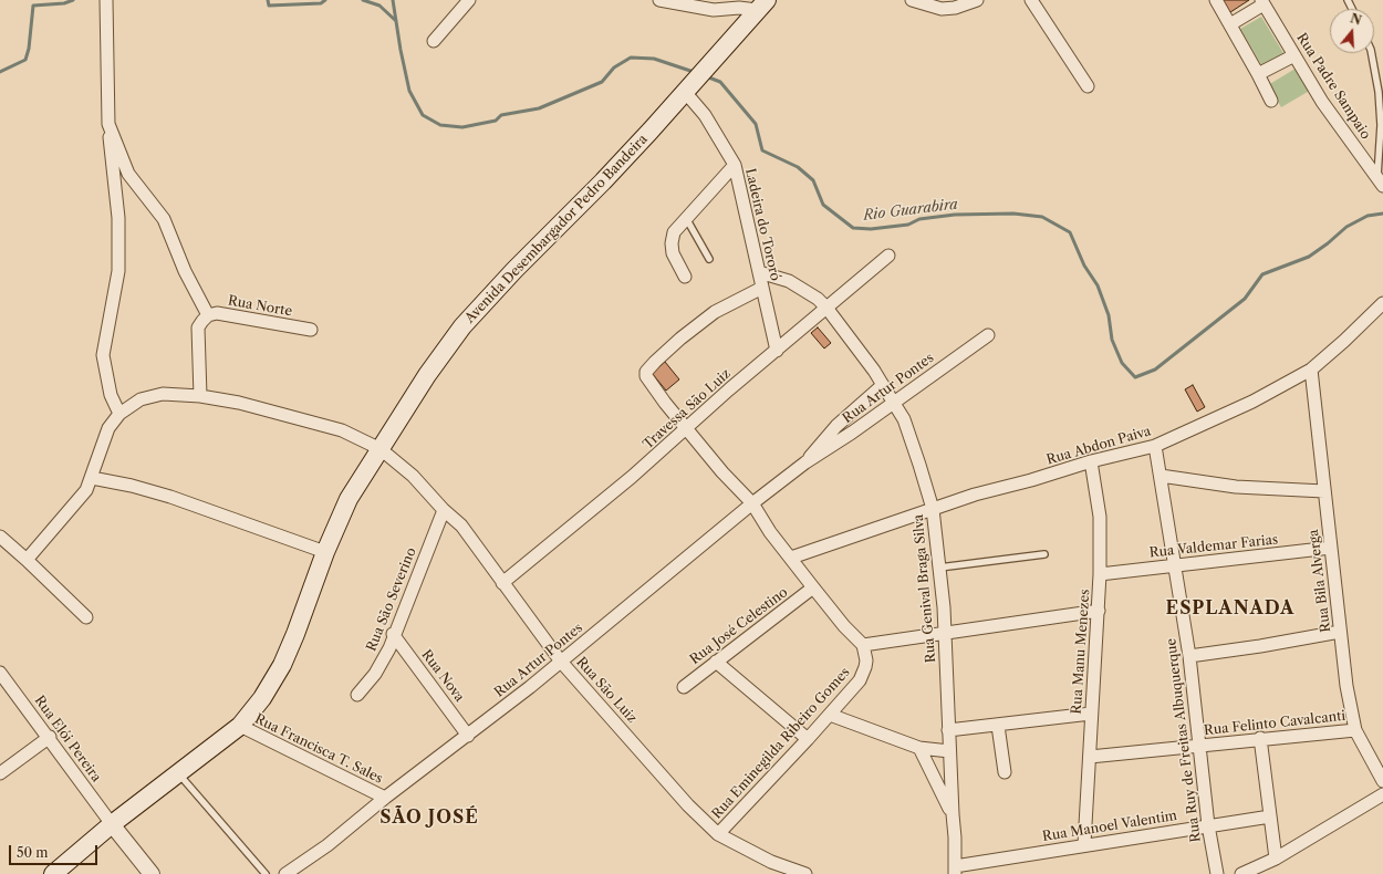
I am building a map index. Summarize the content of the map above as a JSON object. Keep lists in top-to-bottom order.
{
  "streets": {
    "main road": ["Avenida Desembargador Pedro Bandeira"],
    "street": [
      "Rua Padre Sampaio",
      "Ladeira do Tororó",
      "Rua Norte",
      "Rua Artur Pontes",
      "Travessa São Luiz",
      "Rua Abdon Paiva",
      "Rua Valdemar Farias",
      "Rua Bila Alverga",
      "Rua Genival Braga Silva",
      "Rua São Severino",
      "Rua José Celestino",
      "Rua Manu Menezes",
      "Rua Nova",
      "Rua São Luiz",
      "Rua Felinto Cavalcanti",
      "Rua Elói Pereira",
      "Rua Ruy de Freitas Albuquerque",
      "Rua Eminegilda Ribeiro Gomes",
      "Rua Francisca T. Sales",
      "Rua Manoel Valentim"
    ]
  },
  "crossings": [
    ["Ladeira do Tororó", "Avenida Desembargador Pedro Bandeira"],
    ["Ladeira do Tororó", "Travessa São Luiz"],
    ["Ladeira do Tororó", "Rua Genival Braga Silva"],
    ["Avenida Desembargador Pedro Bandeira", "Rua São Luiz"],
    ["Avenida Desembargador Pedro Bandeira", "Rua Elói Pereira"],
    ["Avenida Desembargador Pedro Bandeira", "Rua Francisca T. Sales"],
    ["Rua Artur Pontes", "Rua Genival Braga Silva"],
    ["Rua Artur Pontes", "Rua Nova"],
    ["Rua Artur Pontes", "Rua São Luiz"],
    ["Rua Artur Pontes", "Rua Francisca T. Sales"],
    ["Travessa São Luiz", "Rua Genival Braga Silva"],
    ["Travessa São Luiz", "Rua São Luiz"],
    ["Rua Abdon Paiva", "Rua Bila Alverga"],
    ["Rua Abdon Paiva", "Rua Genival Braga Silva"],
    ["Rua Abdon Paiva", "Rua Manu Menezes"],
    ["Rua Abdon Paiva", "Rua Ruy de Freitas Albuquerque"],
    ["Rua Valdemar Farias", "Rua Bila Alverga"],
    ["Rua Valdemar Farias", "Rua Manu Menezes"],
    ["Rua Valdemar Farias", "Rua Ruy de Freitas Albuquerque"],
    ["Rua Bila Alverga", "Rua Felinto Cavalcanti"],
    ["Rua Genival Braga Silva", "Rua Manoel Valentim"],
    ["Rua São Severino", "Rua Nova"],
    ["Rua São Severino", "Rua São Luiz"],
    ["Rua Manu Menezes", "Rua Felinto Cavalcanti"],
    ["Rua Manu Menezes", "Rua Manoel Valentim"],
    ["Rua São Luiz", "Rua Eminegilda Ribeiro Gomes"],
    ["Rua Felinto Cavalcanti", "Rua Ruy de Freitas Albuquerque"],
    ["Rua Ruy de Freitas Albuquerque", "Rua Manoel Valentim"]
  ],
  "districts": ["ESPLANADA", "SÃO JOSÉ"],
  "water": ["Rio Guarabira"],
  "scale_bar": "50 m",
  "north": "top"
}
